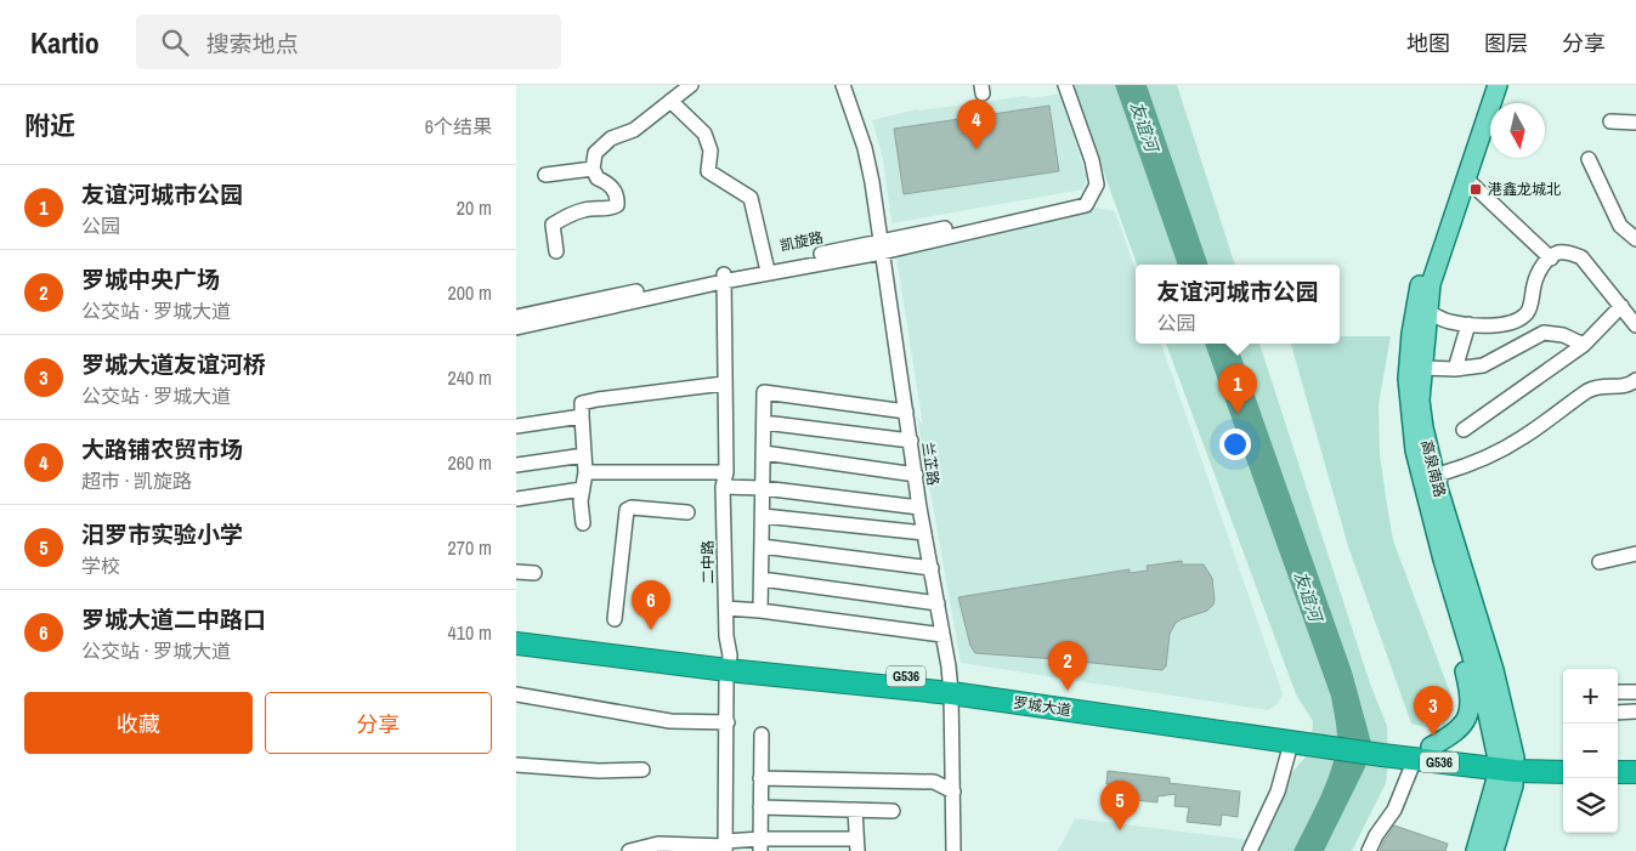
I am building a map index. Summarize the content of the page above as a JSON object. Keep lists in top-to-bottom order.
{
  "streets": {
    "highway": ["G536", "罗城大道"],
    "main road": ["高泉南路"],
    "street": ["凯旋路", "兰芷路", "二中路"]
  },
  "crossings": [
    ["凯旋路", "兰芷路"],
    ["凯旋路", "二中路"],
    ["兰芷路", "罗城大道"],
    ["高泉南路", "罗城大道"],
    ["二中路", "罗城大道"]
  ],
  "water": ["友谊河"],
  "places": {
    "transit": ["港鑫龙城北"]
  },
  "north": "bottom",
  "page": {
    "header": "Kartio",
    "search": "搜索地点",
    "nav": ["地图", "图层", "分享"],
    "heading": ["附近", "6个结果"],
    "pins": [
      "4",
      "1",
      "6",
      "2",
      "3",
      "5"
    ],
    "list": [
      {
        "mark": "1",
        "name": "友谊河城市公园",
        "note": "公园",
        "value": "20 m"
      },
      {
        "mark": "2",
        "name": "罗城中央广场",
        "note": "公交站 · 罗城大道",
        "value": "200 m"
      },
      {
        "mark": "3",
        "name": "罗城大道友谊河桥",
        "note": "公交站 · 罗城大道",
        "value": "240 m"
      },
      {
        "mark": "4",
        "name": "大路铺农贸市场",
        "note": "超市 · 凯旋路",
        "value": "260 m"
      },
      {
        "mark": "5",
        "name": "汨罗市实验小学",
        "note": "学校",
        "value": "270 m"
      },
      {
        "mark": "6",
        "name": "罗城大道二中路口",
        "note": "公交站 · 罗城大道",
        "value": "410 m"
      }
    ],
    "popup": ["友谊河城市公园", "公园"],
    "map_buttons": ["+", "−"],
    "buttons": ["收藏", "分享"]
  }
}
